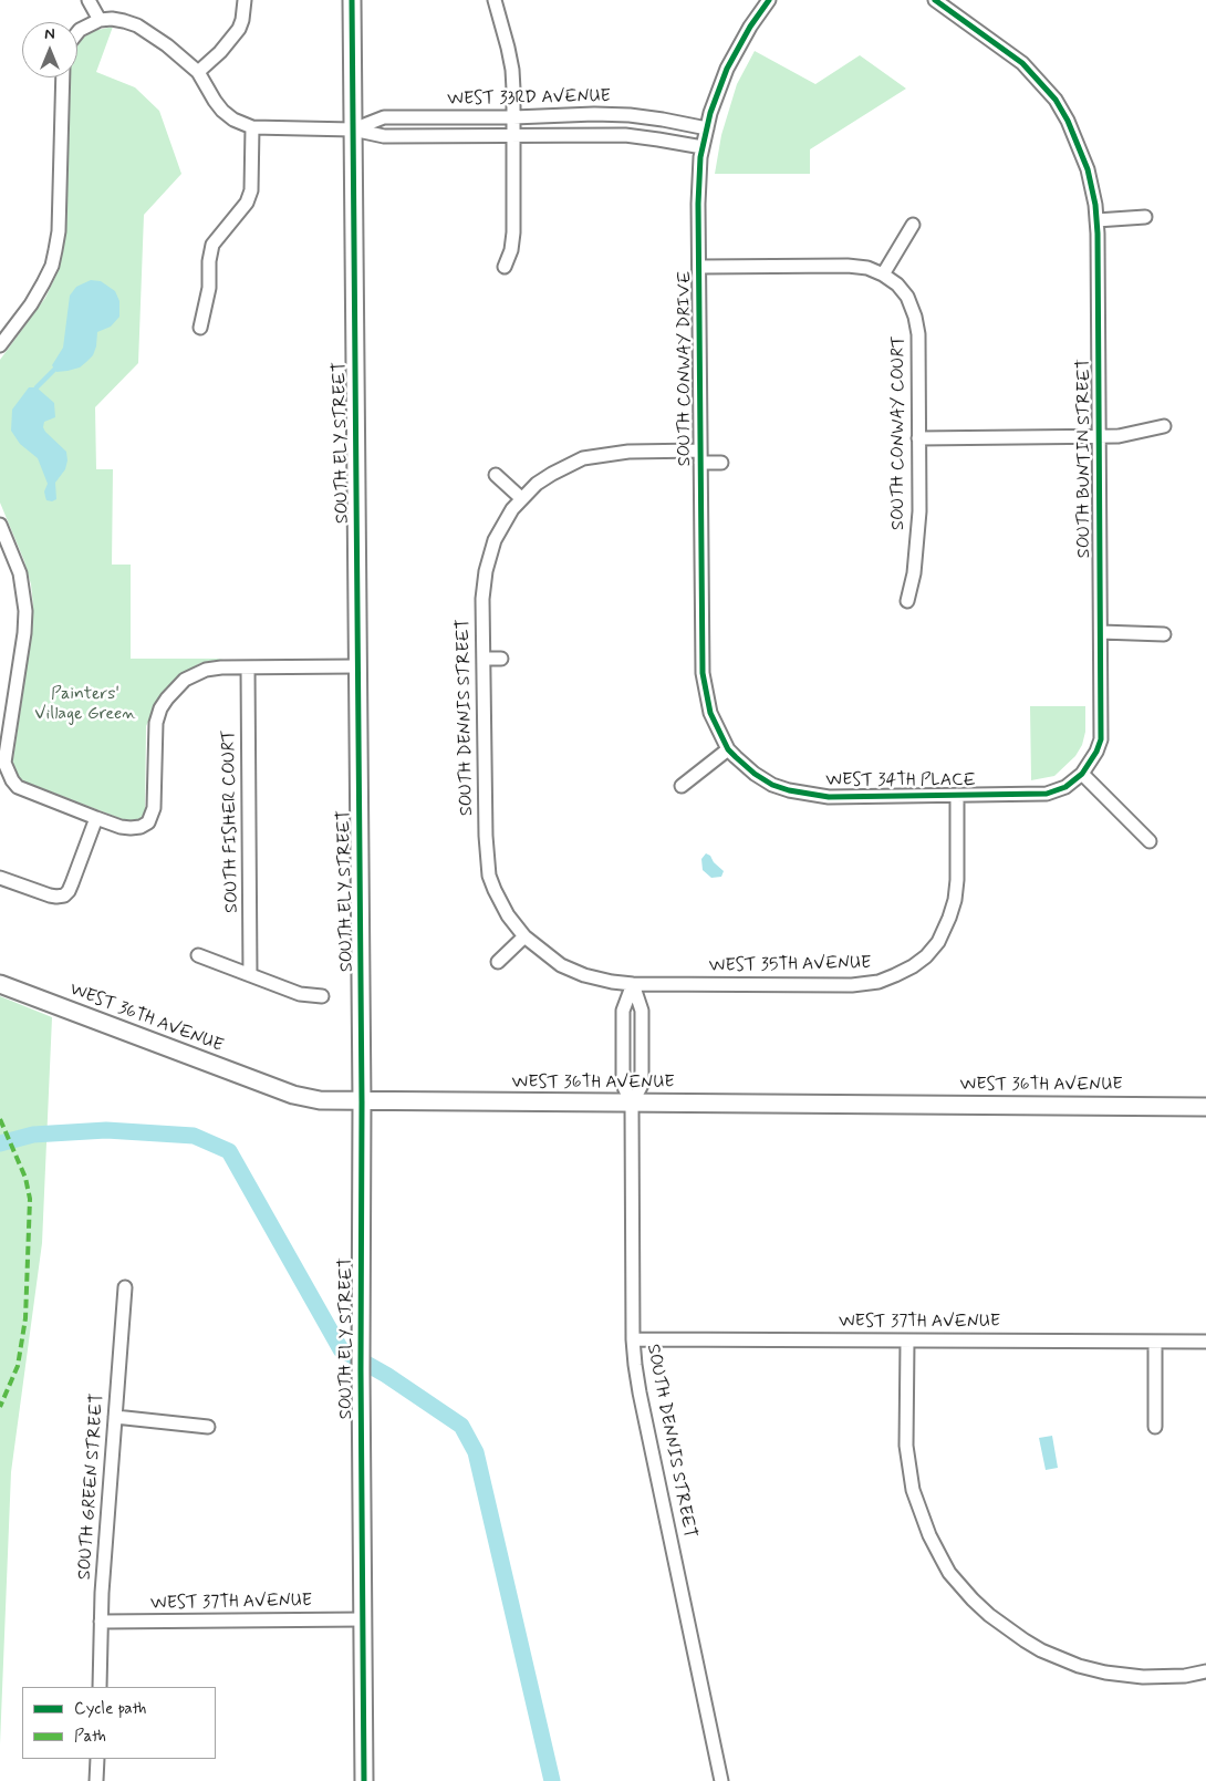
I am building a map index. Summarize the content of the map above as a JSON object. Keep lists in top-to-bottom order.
{
  "streets": {
    "street": [
      "WEST 33RD AVENUE",
      "SOUTH CONWAY DRIVE",
      "SOUTH CONWAY COURT",
      "SOUTH ELY STREET",
      "SOUTH BUNTIN STREET",
      "SOUTH DENNIS STREET",
      "WEST 34TH PLACE",
      "SOUTH FISHER COURT",
      "WEST 35TH AVENUE",
      "WEST 36TH AVENUE",
      "WEST 37TH AVENUE",
      "SOUTH GREEN STREET"
    ]
  },
  "crossings": [
    ["WEST 33RD AVENUE", "SOUTH CONWAY DRIVE"],
    ["WEST 33RD AVENUE", "SOUTH ELY STREET"],
    ["SOUTH CONWAY DRIVE", "SOUTH DENNIS STREET"],
    ["SOUTH CONWAY DRIVE", "WEST 34TH PLACE"],
    ["SOUTH ELY STREET", "WEST 36TH AVENUE"],
    ["SOUTH ELY STREET", "WEST 37TH AVENUE"],
    ["SOUTH BUNTIN STREET", "WEST 34TH PLACE"],
    ["SOUTH DENNIS STREET", "WEST 35TH AVENUE"],
    ["SOUTH DENNIS STREET", "WEST 36TH AVENUE"],
    ["SOUTH DENNIS STREET", "WEST 37TH AVENUE"],
    ["WEST 34TH PLACE", "WEST 35TH AVENUE"],
    ["WEST 37TH AVENUE", "SOUTH GREEN STREET"]
  ],
  "parks": ["Painters' Village Green"],
  "legend": ["Cycle path", "Path"],
  "north": "top"
}
